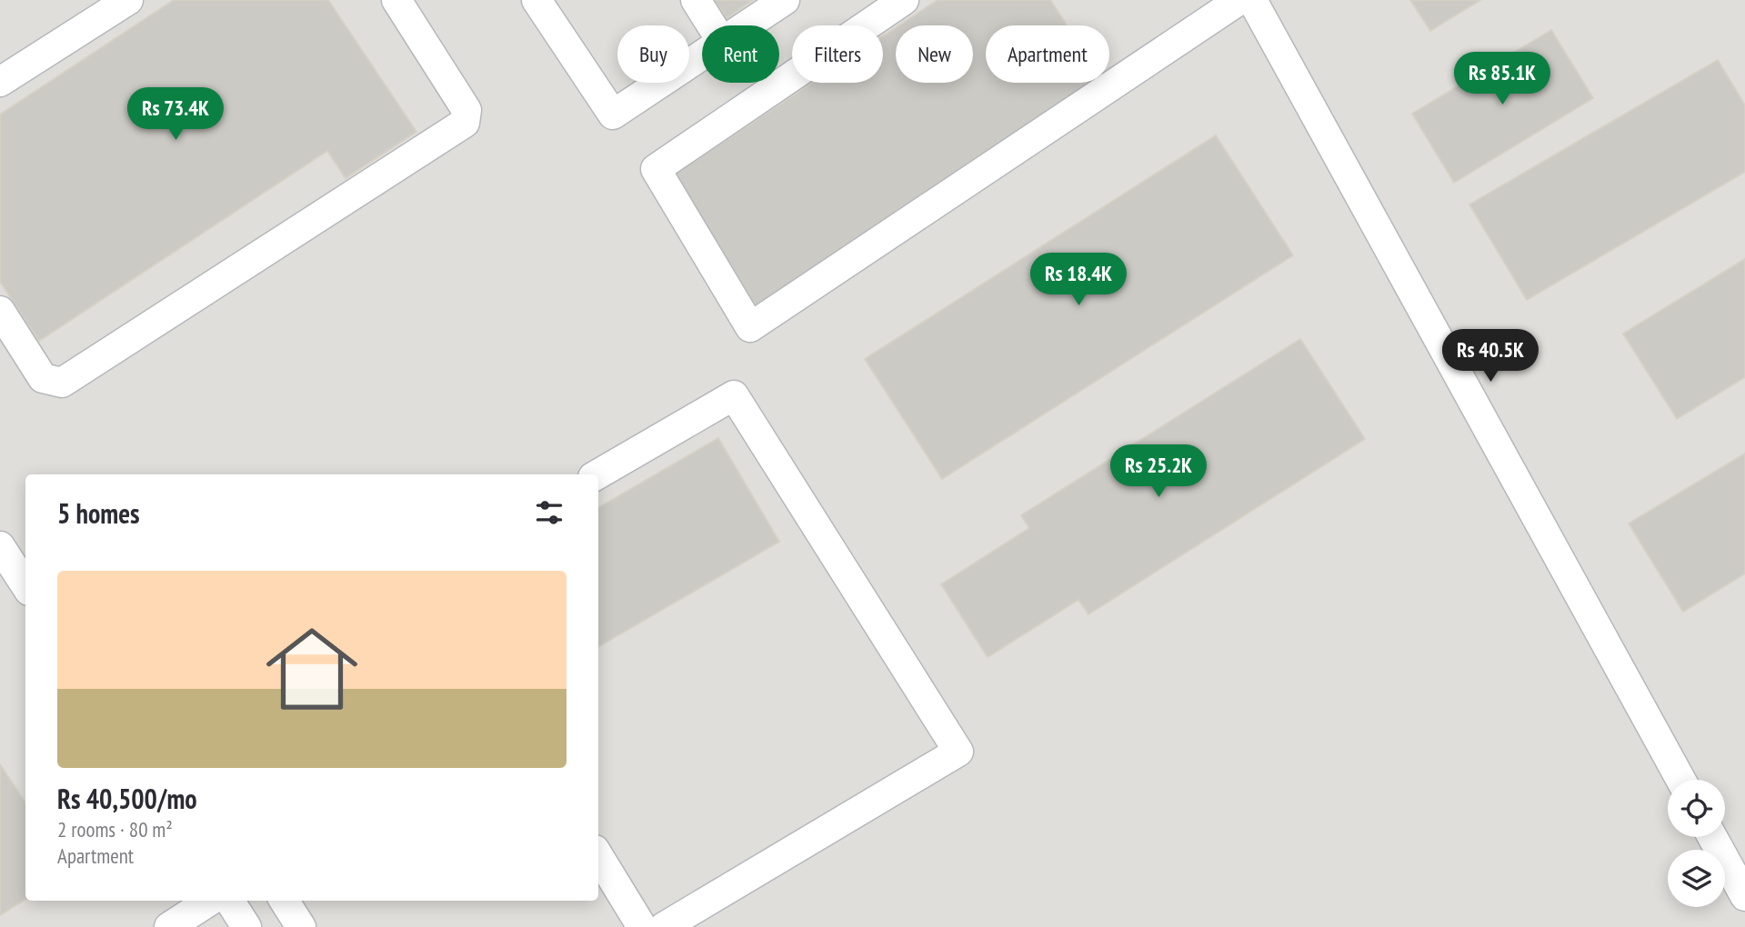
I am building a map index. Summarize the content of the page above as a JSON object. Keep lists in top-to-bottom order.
{
  "page": {
    "chip": [
      "Buy",
      "Rent",
      "Filters",
      "New",
      "Apartment"
    ],
    "price": [
      "Rs 85.1K",
      "Rs 73.4K",
      "Rs 18.4K",
      "Rs 40.5K",
      "Rs 25.2K"
    ],
    "heading": "5 homes",
    "list": [
      {
        "name": "Rs 40,500/mo",
        "note": "2 rooms · 80 m² · Apartment"
      }
    ]
  }
}
